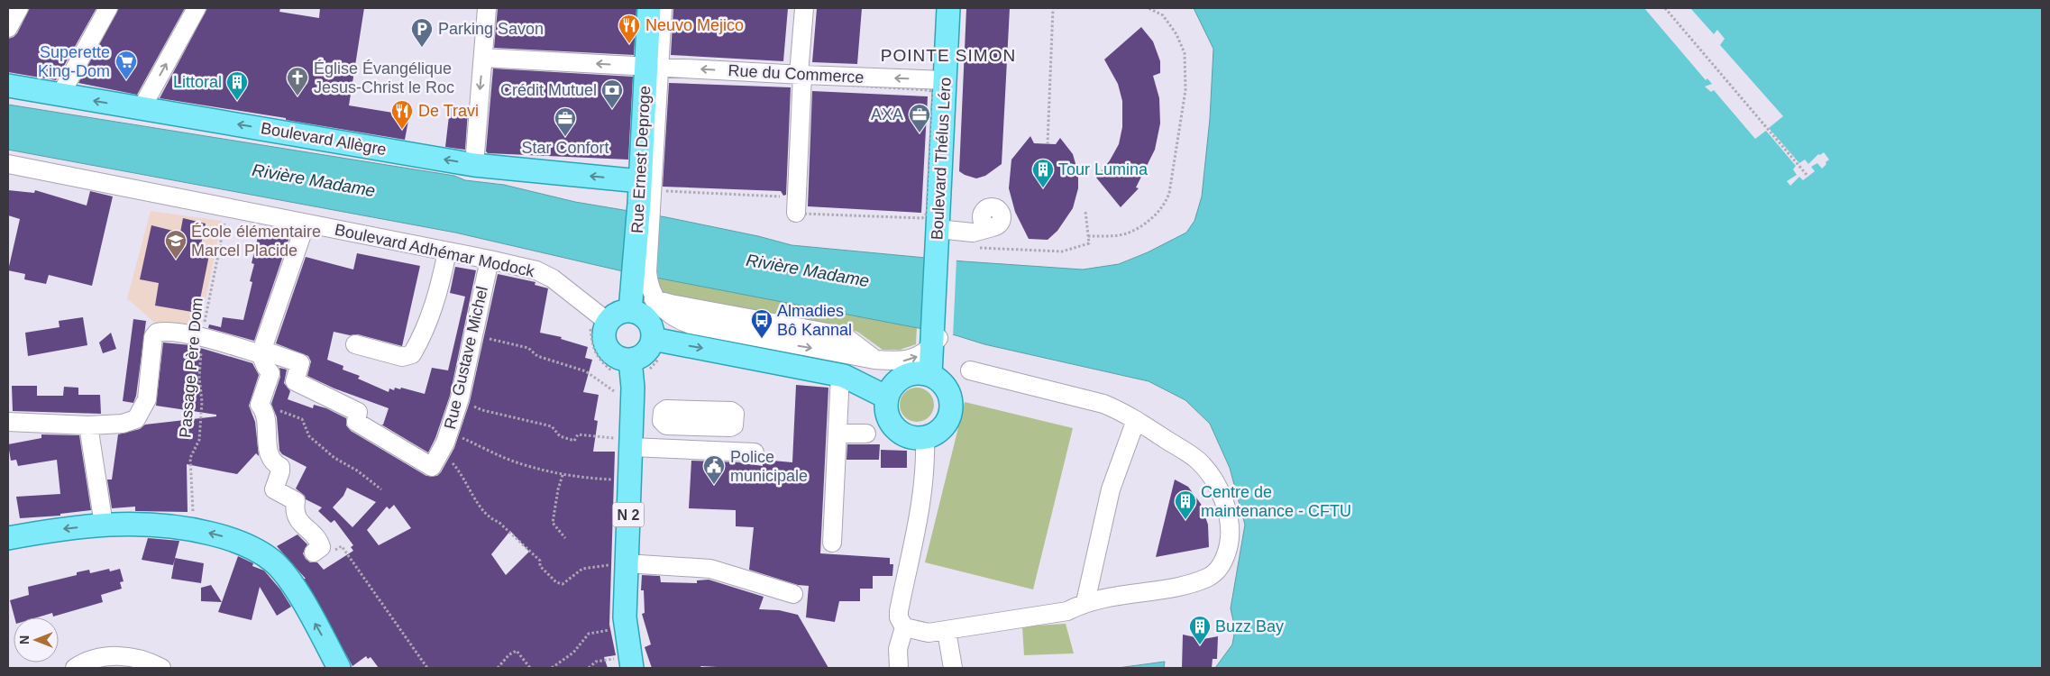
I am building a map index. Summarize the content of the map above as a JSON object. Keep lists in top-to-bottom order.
{
  "streets": {
    "main road": [
      "Boulevard Allègre",
      "Boulevard Thélus Léro",
      "Rue Ernest Deproge",
      "N 2"
    ],
    "street": ["Rue du Commerce", "Boulevard Adhémar Modock", "Rue Gustave Michel"],
    "path": ["Passage Père Dom"]
  },
  "crossings": [
    ["Rue du Commerce", "Boulevard Thélus Léro"],
    ["Rue du Commerce", "Rue Ernest Deproge"],
    ["Boulevard Allègre", "Rue Ernest Deproge"],
    ["Boulevard Adhémar Modock", "Rue Gustave Michel"],
    ["Boulevard Adhémar Modock", "Passage Père Dom"]
  ],
  "one_way": ["Rue du Commerce", "Boulevard Allègre"],
  "districts": ["POINTE SIMON"],
  "water": ["Rivière Madame"],
  "places": {
    "restaurant": ["Neuvo Mejico", "De Travi"],
    "parking": ["Parking Savon"],
    "supermarket": ["Superette King-Dom"],
    "church": ["Église Évangélique Jesus-Christ le Roc"],
    "building": [
      "Littoral",
      "Tour Lumina",
      "Centre de maintenance - CFTU",
      "Buzz Bay"
    ],
    "bank": ["Crédit Mutuel"],
    "office": ["AXA", "Star Confort"],
    "school or university": ["École élémentaire Marcel Placide"],
    "bus stop": ["Almadies Bô Kannal"],
    "public building": ["Police municipale"]
  },
  "north": "left"
}
